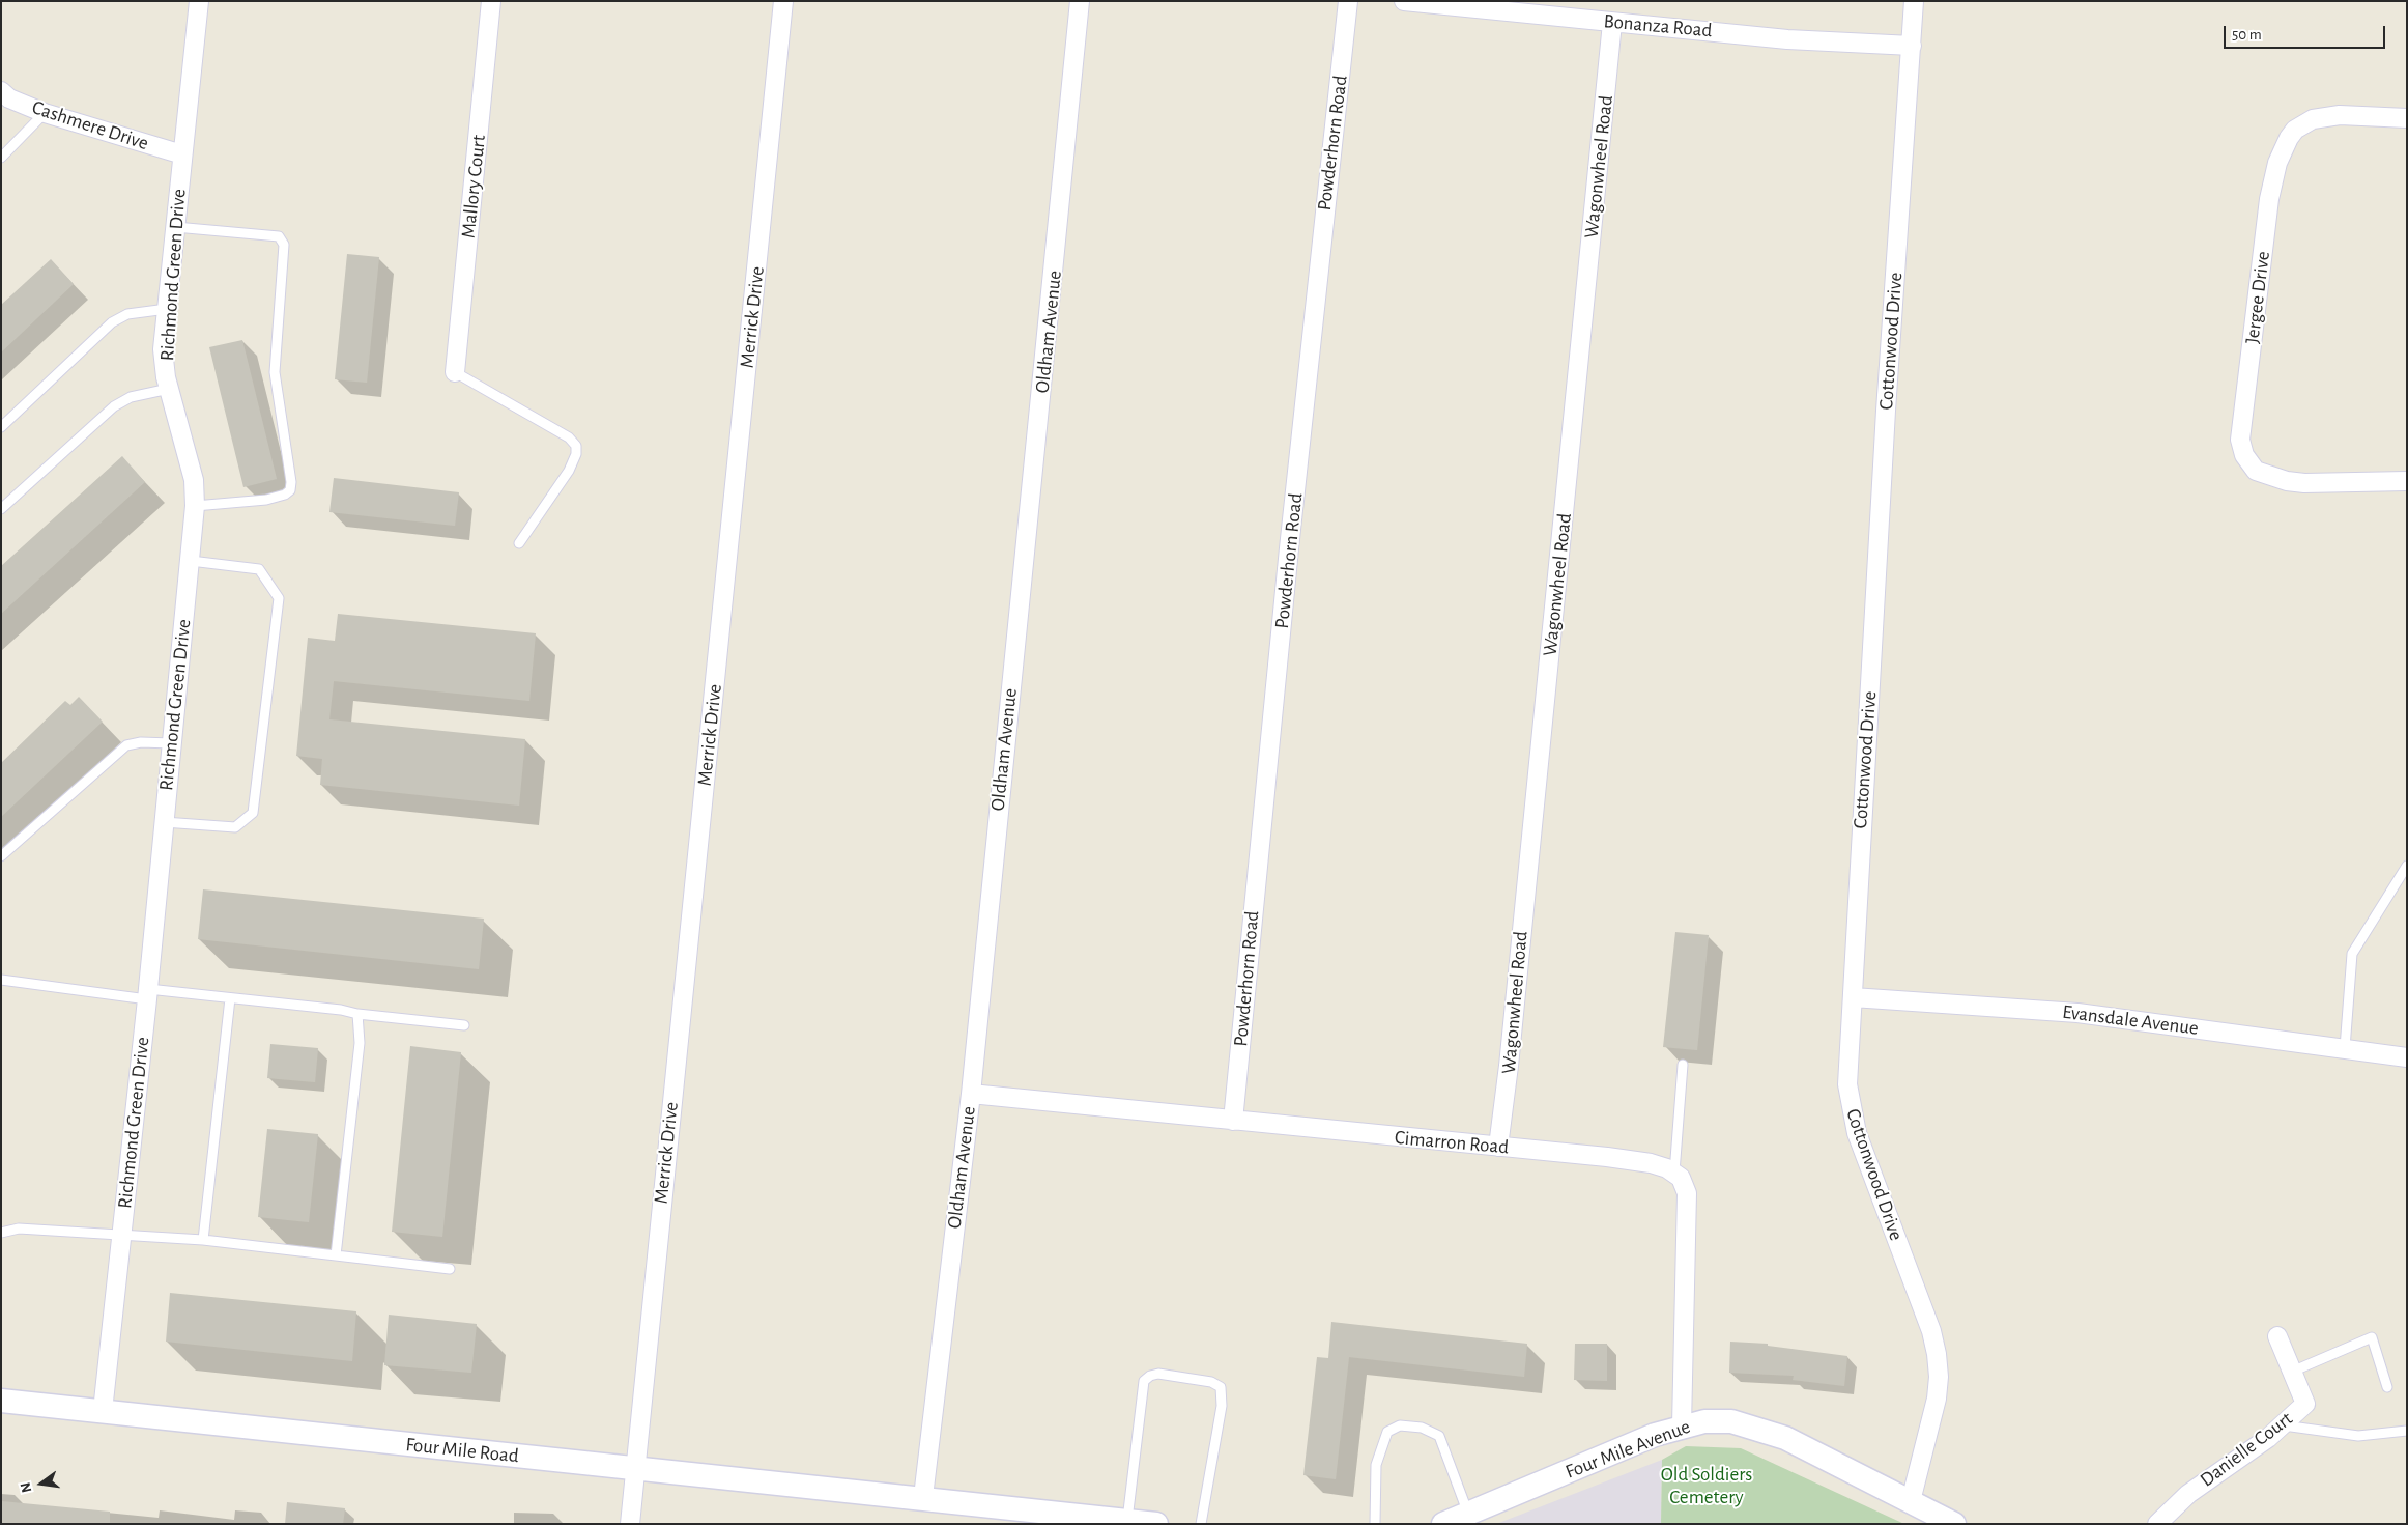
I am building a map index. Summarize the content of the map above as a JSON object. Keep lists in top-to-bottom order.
{
  "streets": {
    "street": [
      "Bonanza Road",
      "Cashmere Drive",
      "Powderhorn Road",
      "Wagonwheel Road",
      "Mallory Court",
      "Richmond Green Drive",
      "Jergee Drive",
      "Merrick Drive",
      "Oldham Avenue",
      "Cottonwood Drive",
      "Evansdale Avenue",
      "Cimarron Road",
      "Four Mile Avenue",
      "Danielle Court",
      "Four Mile Road"
    ]
  },
  "crossings": [
    ["Bonanza Road", "Wagonwheel Road"],
    ["Bonanza Road", "Cottonwood Drive"],
    ["Cashmere Drive", "Richmond Green Drive"],
    ["Powderhorn Road", "Cimarron Road"],
    ["Wagonwheel Road", "Cimarron Road"],
    ["Richmond Green Drive", "Four Mile Road"],
    ["Merrick Drive", "Four Mile Road"],
    ["Oldham Avenue", "Cimarron Road"],
    ["Oldham Avenue", "Four Mile Road"],
    ["Cottonwood Drive", "Evansdale Avenue"],
    ["Cottonwood Drive", "Four Mile Avenue"]
  ],
  "parks": ["Old Soldiers Cemetery"],
  "scale_bar": "50 m",
  "north": "left"
}
